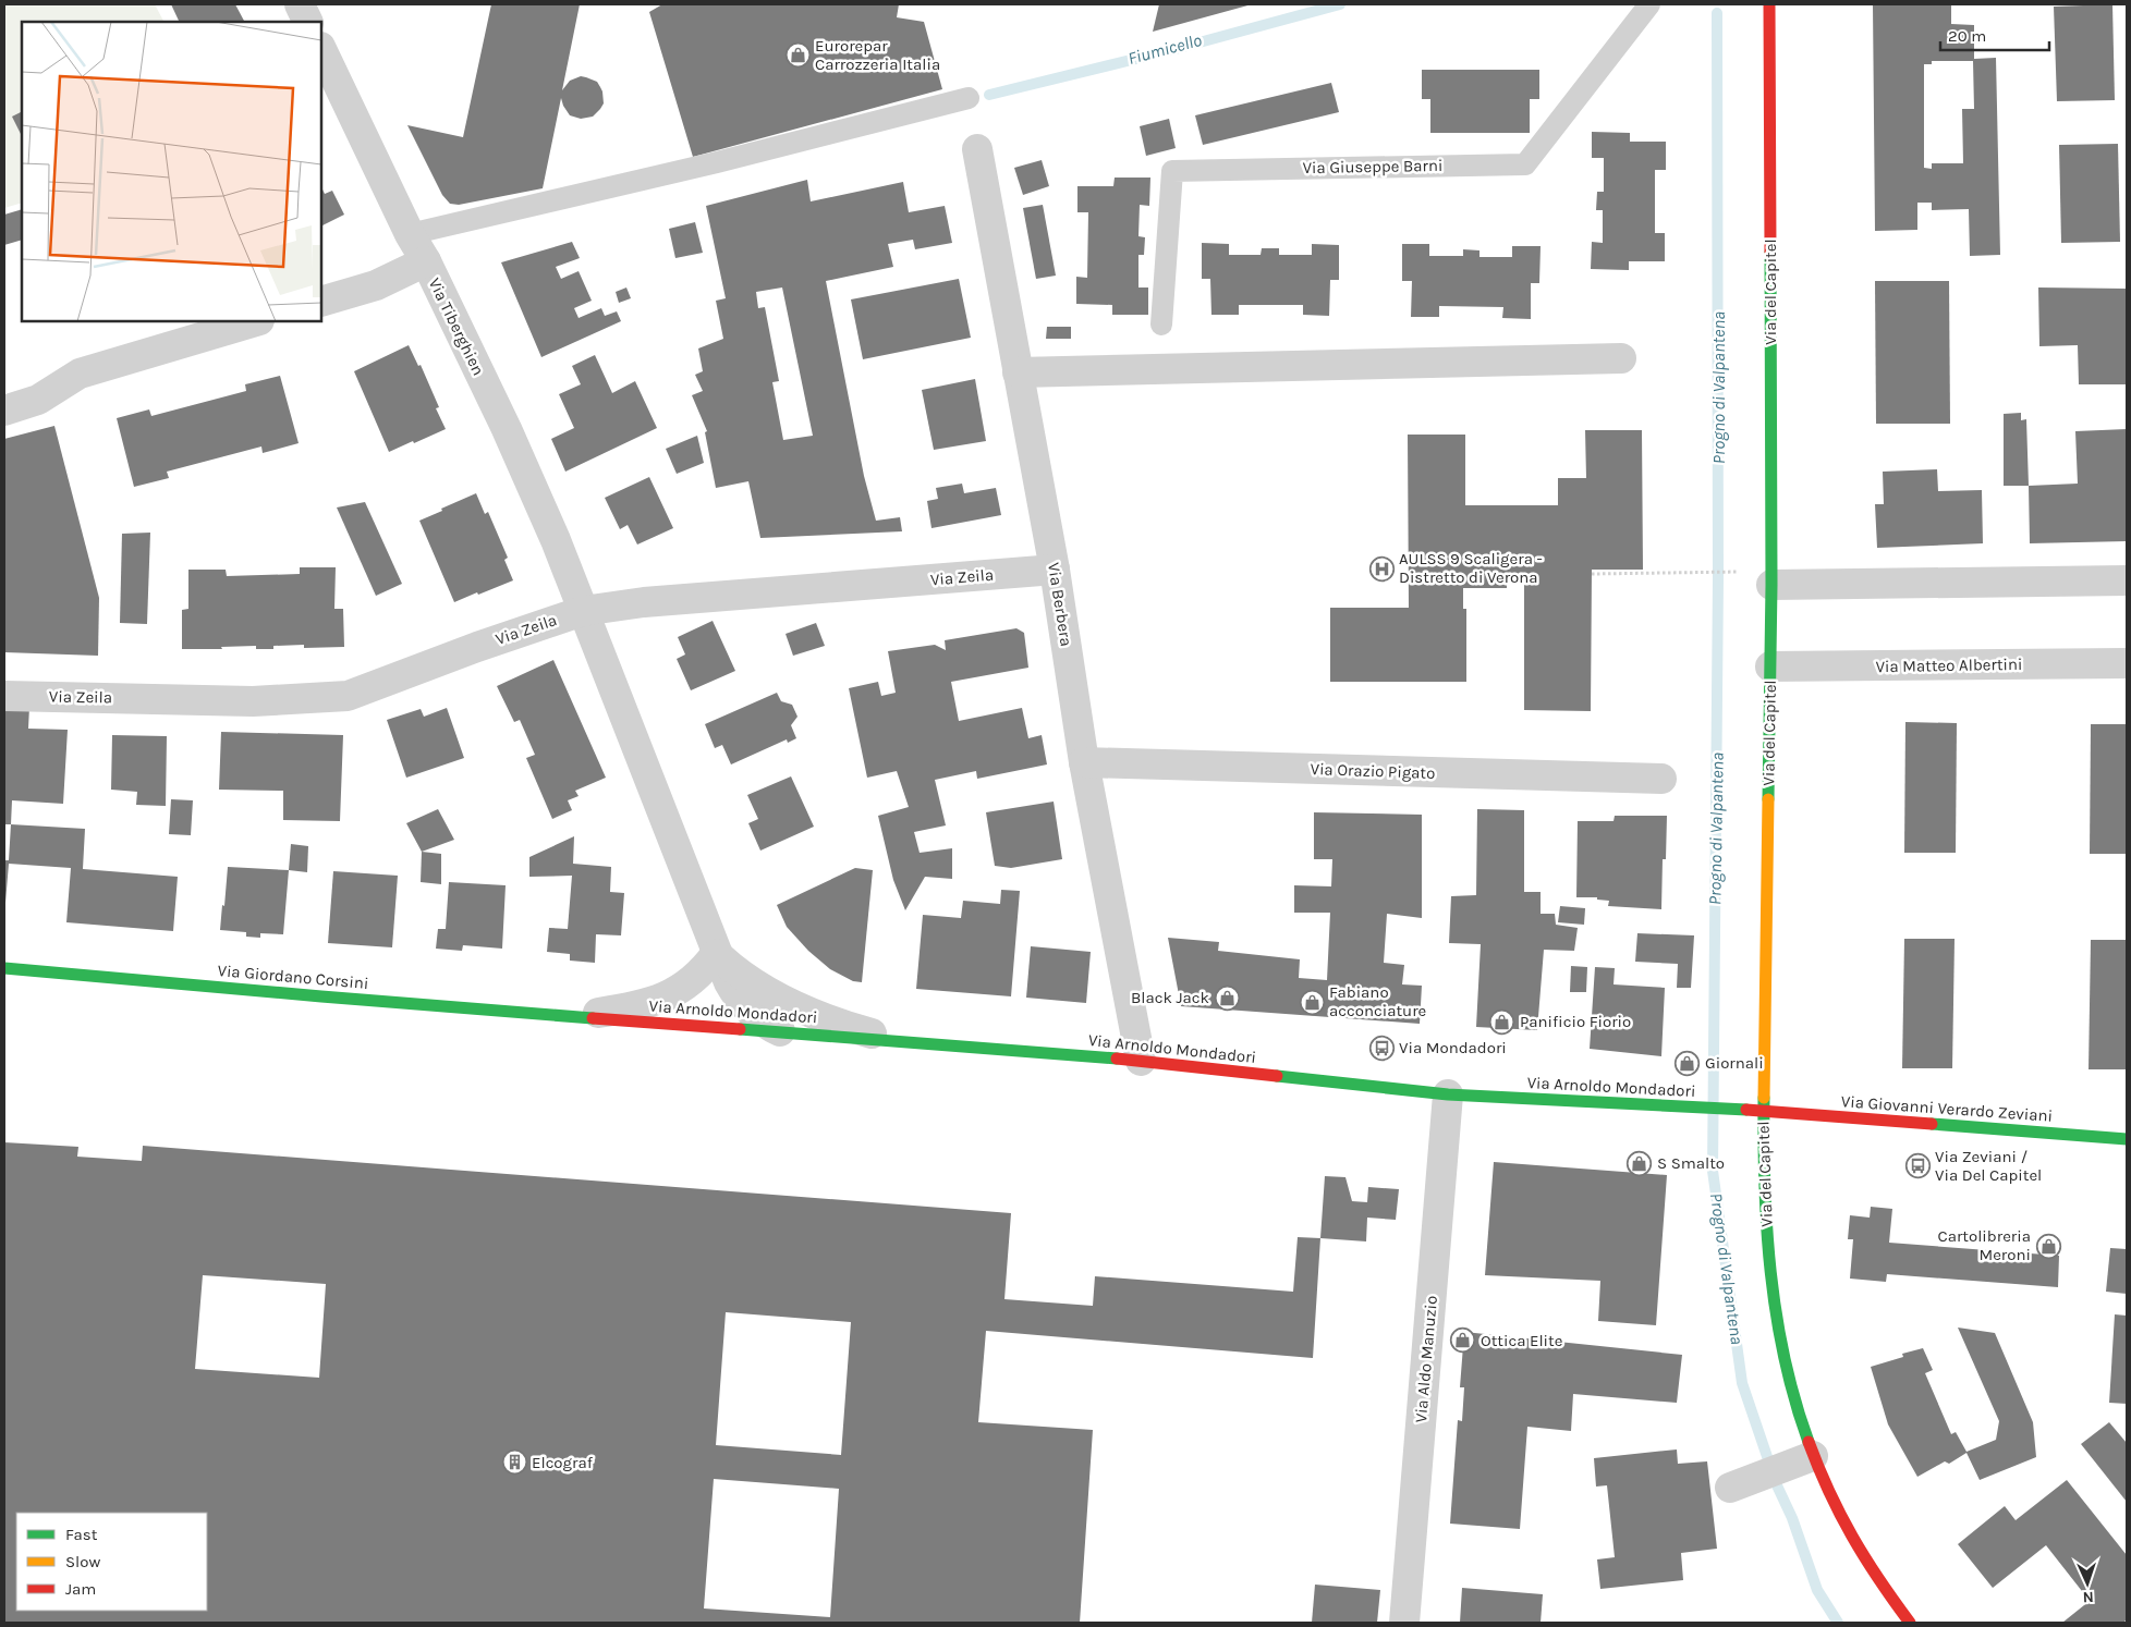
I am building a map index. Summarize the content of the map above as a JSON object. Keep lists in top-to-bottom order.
{
  "streets": {
    "street": [
      "Via del Capitel",
      "Via Tiberghien",
      "Via Zeila",
      "Via Berbera",
      "Via Matteo Albertini",
      "Via Orazio Pigato",
      "Via Giordano Corsini",
      "Via Arnoldo Mondadori",
      "Via Giovanni Verardo Zeviani",
      "Via Aldo Manuzio"
    ],
    "lane": ["Via Giuseppe Barni"]
  },
  "crossings": [
    ["Via del Capitel", "Via Matteo Albertini"],
    ["Via del Capitel", "Via Arnoldo Mondadori"],
    ["Via del Capitel", "Via Giovanni Verardo Zeviani"],
    ["Via Tiberghien", "Via Zeila"],
    ["Via Tiberghien", "Via Arnoldo Mondadori"],
    ["Via Zeila", "Via Berbera"],
    ["Via Berbera", "Via Orazio Pigato"],
    ["Via Berbera", "Via Arnoldo Mondadori"],
    ["Via Giordano Corsini", "Via Arnoldo Mondadori"],
    ["Via Arnoldo Mondadori", "Via Giovanni Verardo Zeviani"],
    ["Via Arnoldo Mondadori", "Via Aldo Manuzio"]
  ],
  "water": ["Fiumicello", "Progno di Valpantena"],
  "places": {
    "shop": [
      "Eurorepar Carrozzeria Italia",
      "Black Jack",
      "Fabiano acconciature",
      "Panificio Fiorio",
      "Giornali",
      "S Smalto",
      "Cartolibreria Meroni",
      "Ottica Elite"
    ],
    "hospital": ["AULSS 9 Scaligera - Distretto di Verona"],
    "bus stop": ["Via Mondadori", "Via Zeviani / Via Del Capitel"],
    "building": ["Elcograf"]
  },
  "legend": ["Fast", "Slow", "Jam"],
  "scale_bar": "20 m",
  "north": "bottom"
}
